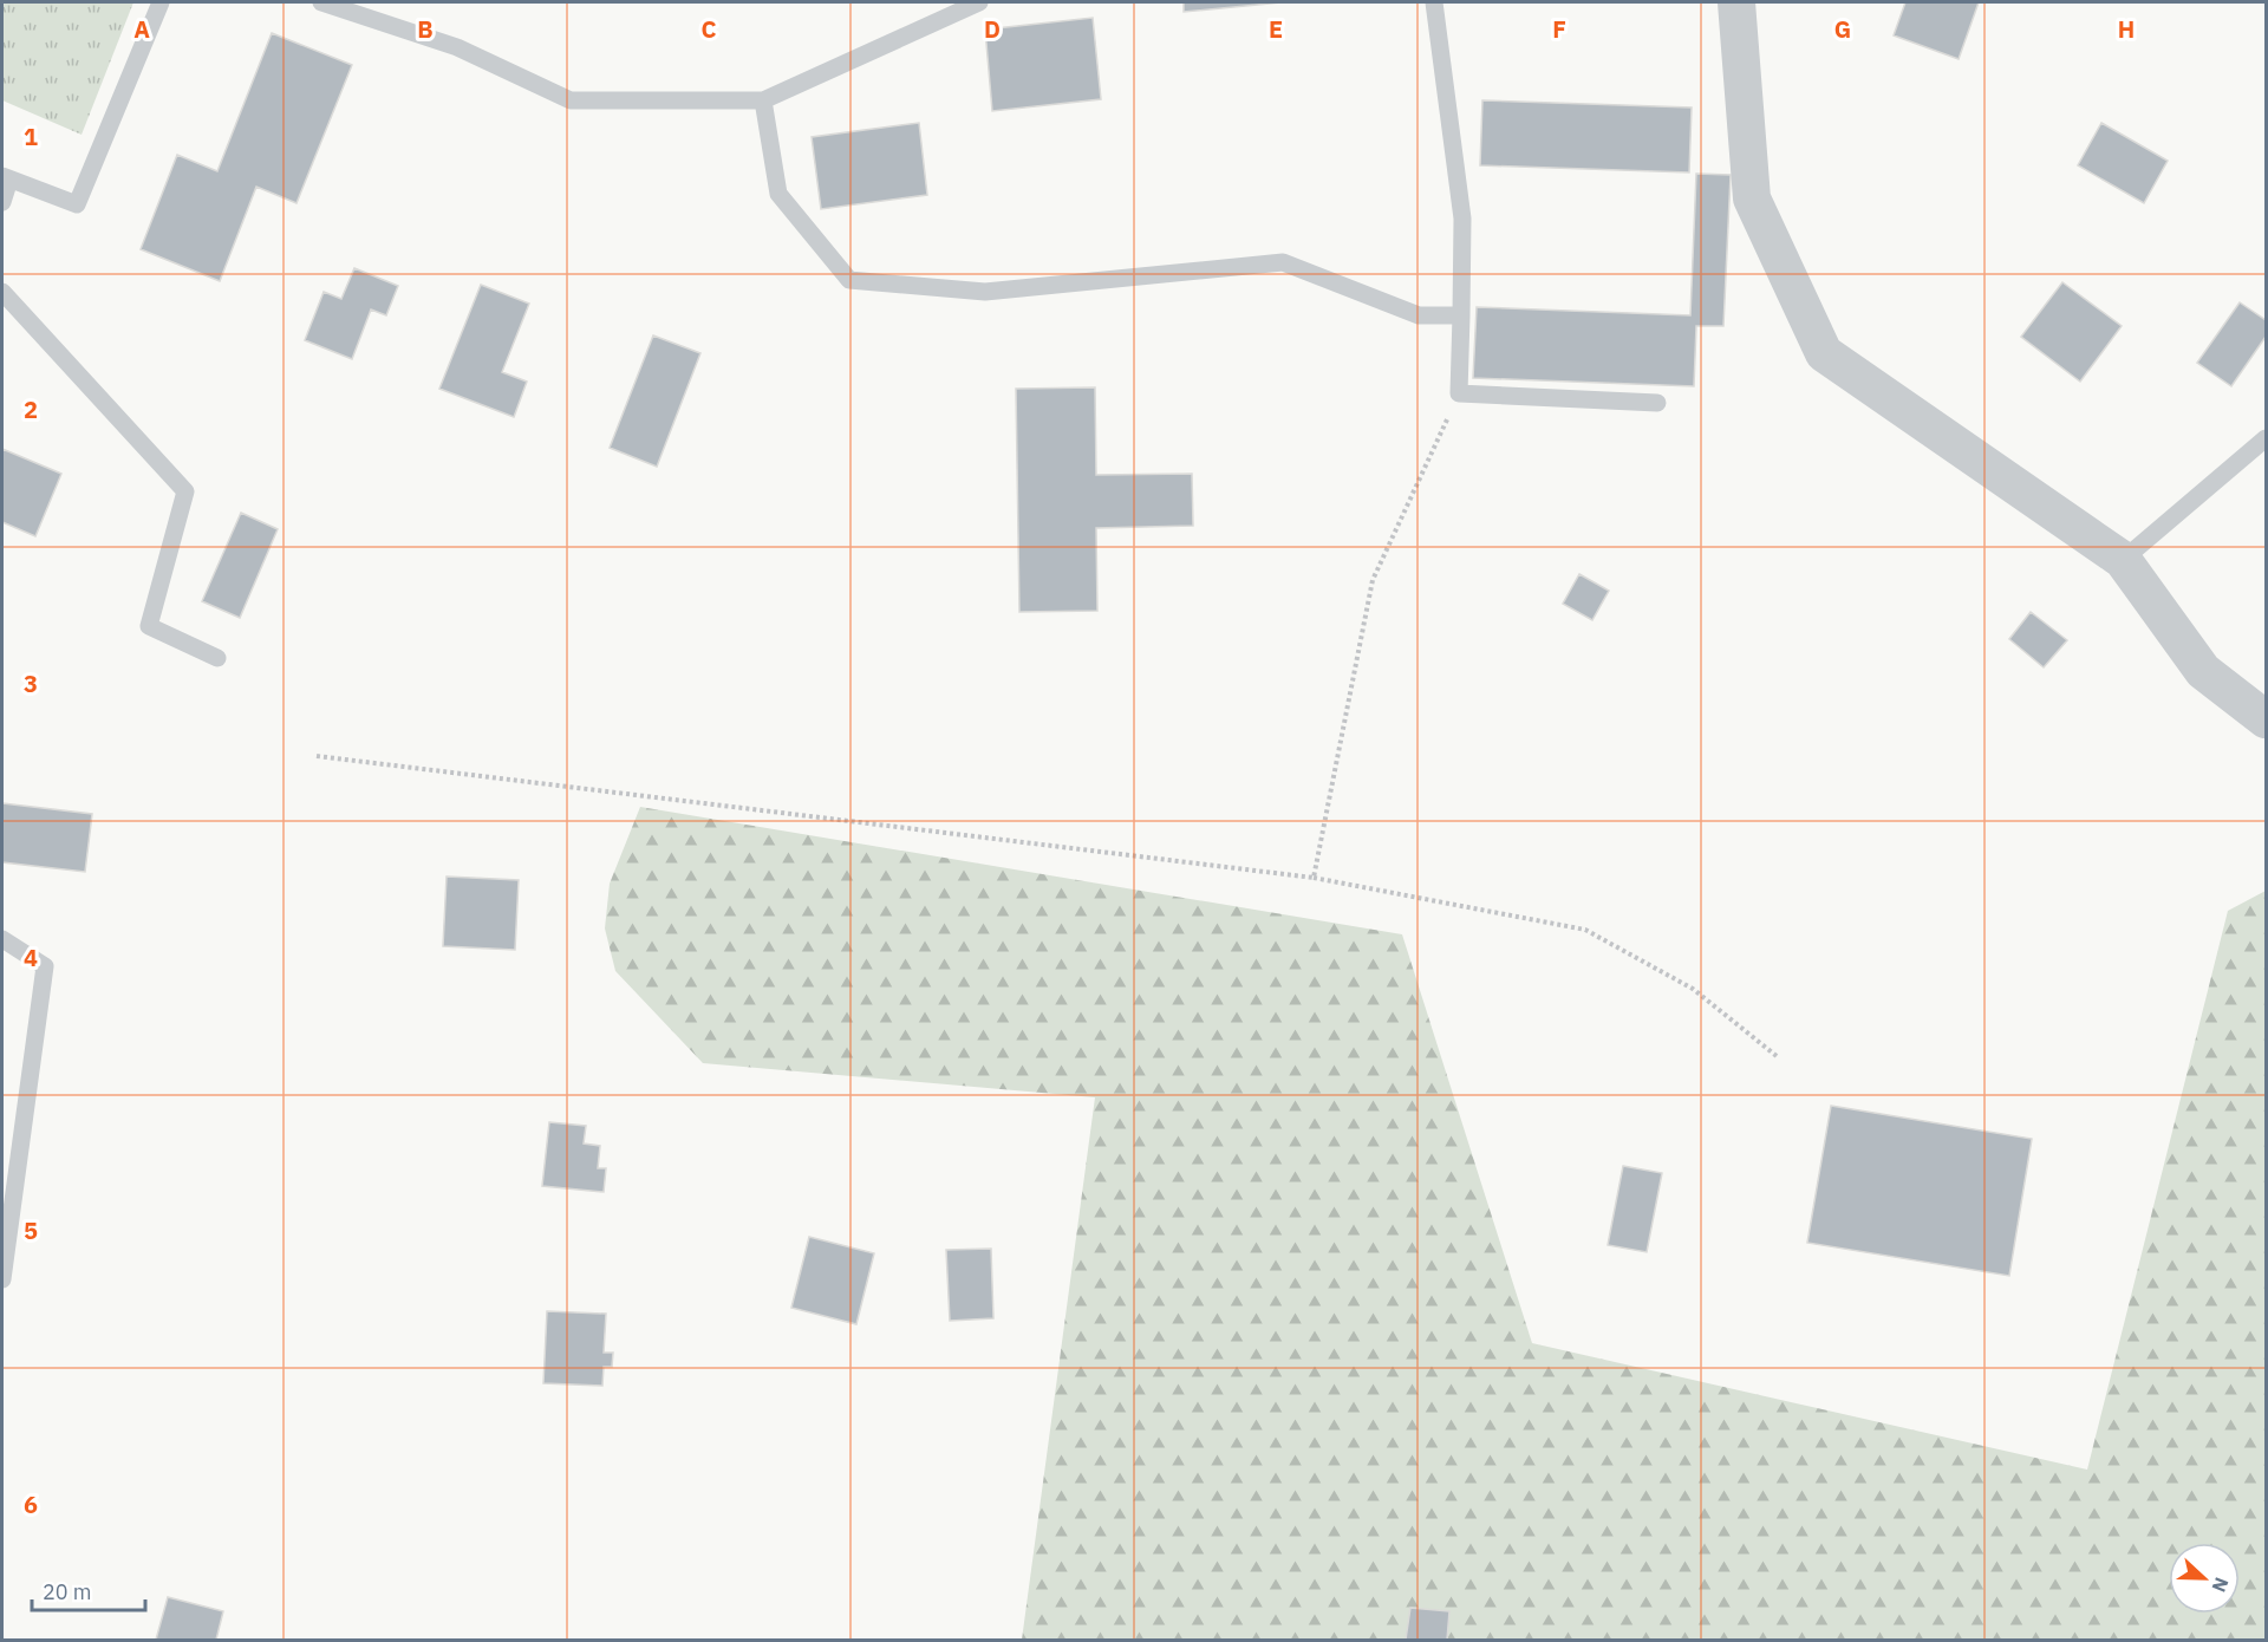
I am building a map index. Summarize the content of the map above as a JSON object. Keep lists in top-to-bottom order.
{
  "scale_bar": "20 m",
  "north": "right",
  "grid": {
    "columns": [
      "A",
      "B",
      "C",
      "D",
      "E",
      "F",
      "G",
      "H"
    ],
    "rows": [
      "1",
      "2",
      "3",
      "4",
      "5",
      "6"
    ]
  }
}
